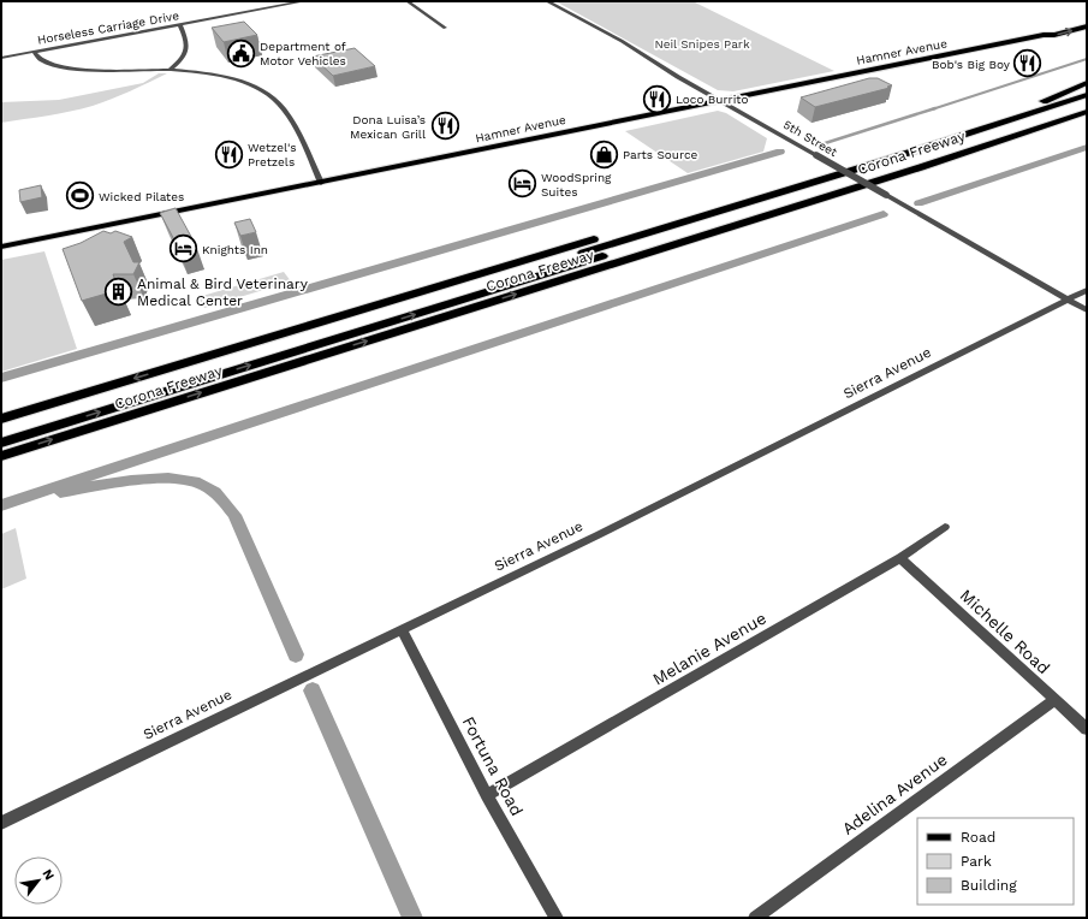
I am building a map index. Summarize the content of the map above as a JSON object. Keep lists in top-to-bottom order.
{
  "streets": {
    "highway": ["Corona Freeway"],
    "main road": ["Hamner Avenue"],
    "street": [
      "Horseless Carriage Drive",
      "5th Street",
      "Sierra Avenue",
      "Michelle Road",
      "Melanie Avenue",
      "Fortuna Road",
      "Adelina Avenue"
    ]
  },
  "crossings": [
    ["Hamner Avenue", "5th Street"],
    ["5th Street", "Sierra Avenue"],
    ["Sierra Avenue", "Fortuna Road"],
    ["Michelle Road", "Melanie Avenue"],
    ["Michelle Road", "Adelina Avenue"],
    ["Melanie Avenue", "Fortuna Road"]
  ],
  "parks": ["Neil Snipes Park"],
  "places": {
    "public building": ["Department of Motor Vehicles"],
    "restaurant": [
      "Bob's Big Boy",
      "Loco Burrito",
      "Dona Luisa’s Mexican Grill",
      "Wetzel's Pretzels"
    ],
    "shop": ["Parts Source"],
    "hotel": ["WoodSpring Suites", "Knights Inn"],
    "sports": ["Wicked Pilates"],
    "building": ["Animal & Bird Veterinary Medical Center"]
  },
  "legend": ["Road", "Park", "Building"],
  "north": "top right"
}
